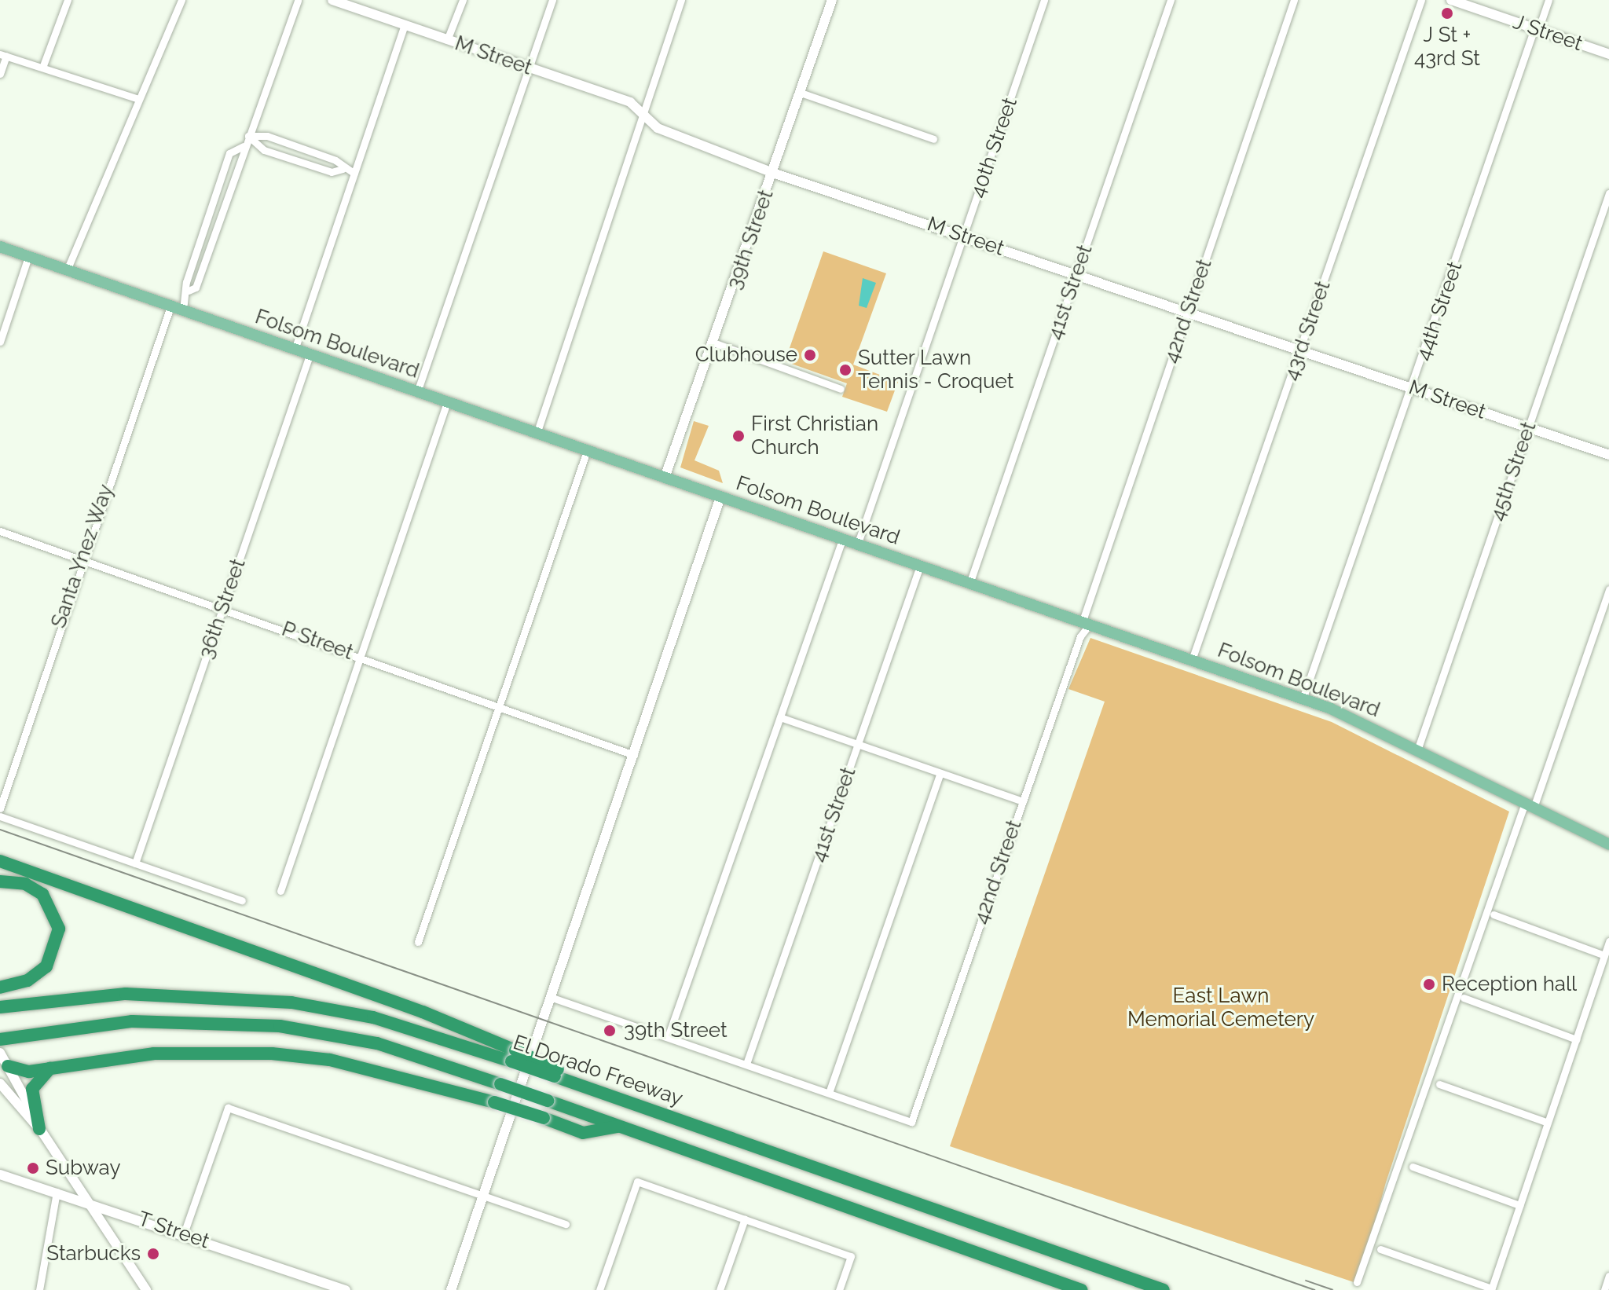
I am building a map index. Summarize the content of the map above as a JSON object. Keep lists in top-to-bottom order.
{
  "streets": {
    "highway": ["El Dorado Freeway"],
    "main road": ["Folsom Boulevard"],
    "street": [
      "J Street",
      "M Street",
      "40th Street",
      "39th Street",
      "41st Street",
      "42nd Street",
      "44th Street",
      "43rd Street",
      "45th Street",
      "Santa Ynez Way",
      "36th Street",
      "P Street",
      "T Street"
    ]
  },
  "crossings": [
    ["J Street", "44th Street"],
    ["M Street", "40th Street"],
    ["M Street", "39th Street"],
    ["M Street", "41st Street"],
    ["M Street", "42nd Street"],
    ["M Street", "44th Street"],
    ["M Street", "43rd Street"],
    ["M Street", "45th Street"],
    ["40th Street", "Folsom Boulevard"],
    ["39th Street", "Folsom Boulevard"],
    ["41st Street", "Folsom Boulevard"],
    ["42nd Street", "Folsom Boulevard"],
    ["44th Street", "Folsom Boulevard"],
    ["43rd Street", "Folsom Boulevard"],
    ["Folsom Boulevard", "45th Street"],
    ["Folsom Boulevard", "Santa Ynez Way"],
    ["Folsom Boulevard", "36th Street"],
    ["Santa Ynez Way", "P Street"],
    ["36th Street", "P Street"]
  ],
  "parks": ["East Lawn Memorial Cemetery"],
  "places": [
    "J St + 43rd St",
    "Clubhouse",
    "Sutter Lawn Tennis - Croquet",
    "First Christian Church",
    "Reception hall",
    "39th Street",
    "Subway",
    "Starbucks"
  ]
}
